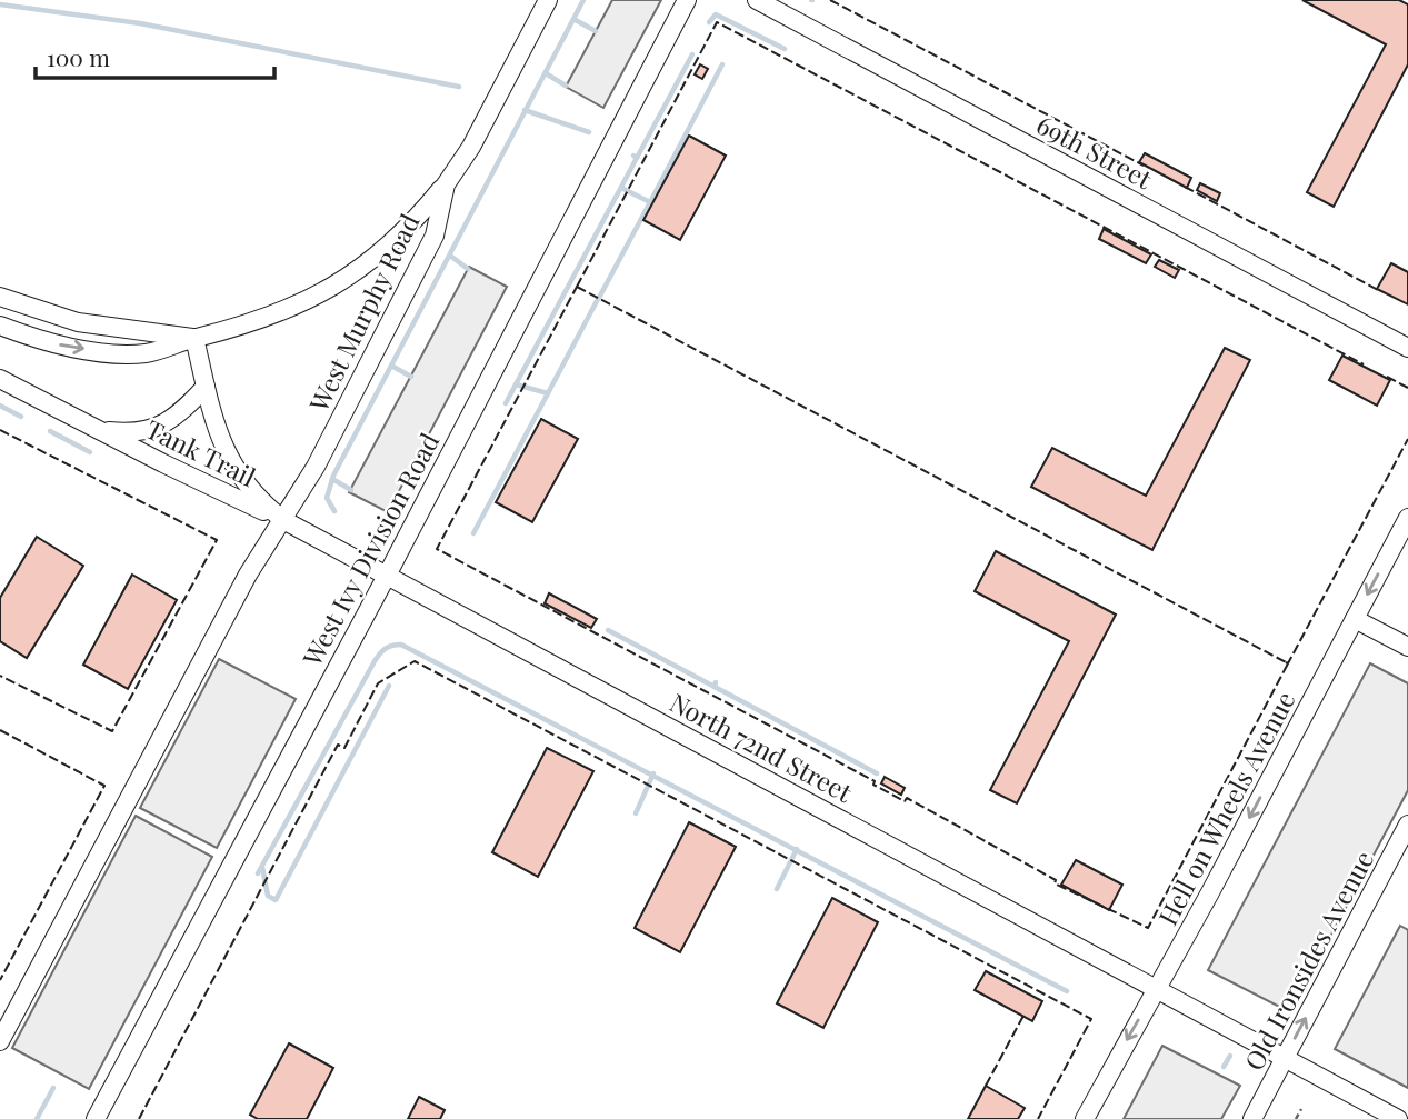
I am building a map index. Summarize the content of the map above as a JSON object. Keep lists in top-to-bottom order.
{
  "streets": {
    "street": [
      "69th Street",
      "West Murphy Road",
      "Tank Trail",
      "West Ivy Division Road",
      "North 72nd Street",
      "Hell on Wheels Avenue",
      "Old Ironsides Avenue"
    ]
  },
  "crossings": [
    ["West Murphy Road", "Tank Trail"],
    ["West Murphy Road", "North 72nd Street"],
    ["Tank Trail", "North 72nd Street"],
    ["West Ivy Division Road", "North 72nd Street"],
    ["North 72nd Street", "Hell on Wheels Avenue"],
    ["North 72nd Street", "Old Ironsides Avenue"]
  ],
  "one_way": ["Hell on Wheels Avenue", "Old Ironsides Avenue"],
  "scale_bar": "100 m"
}
